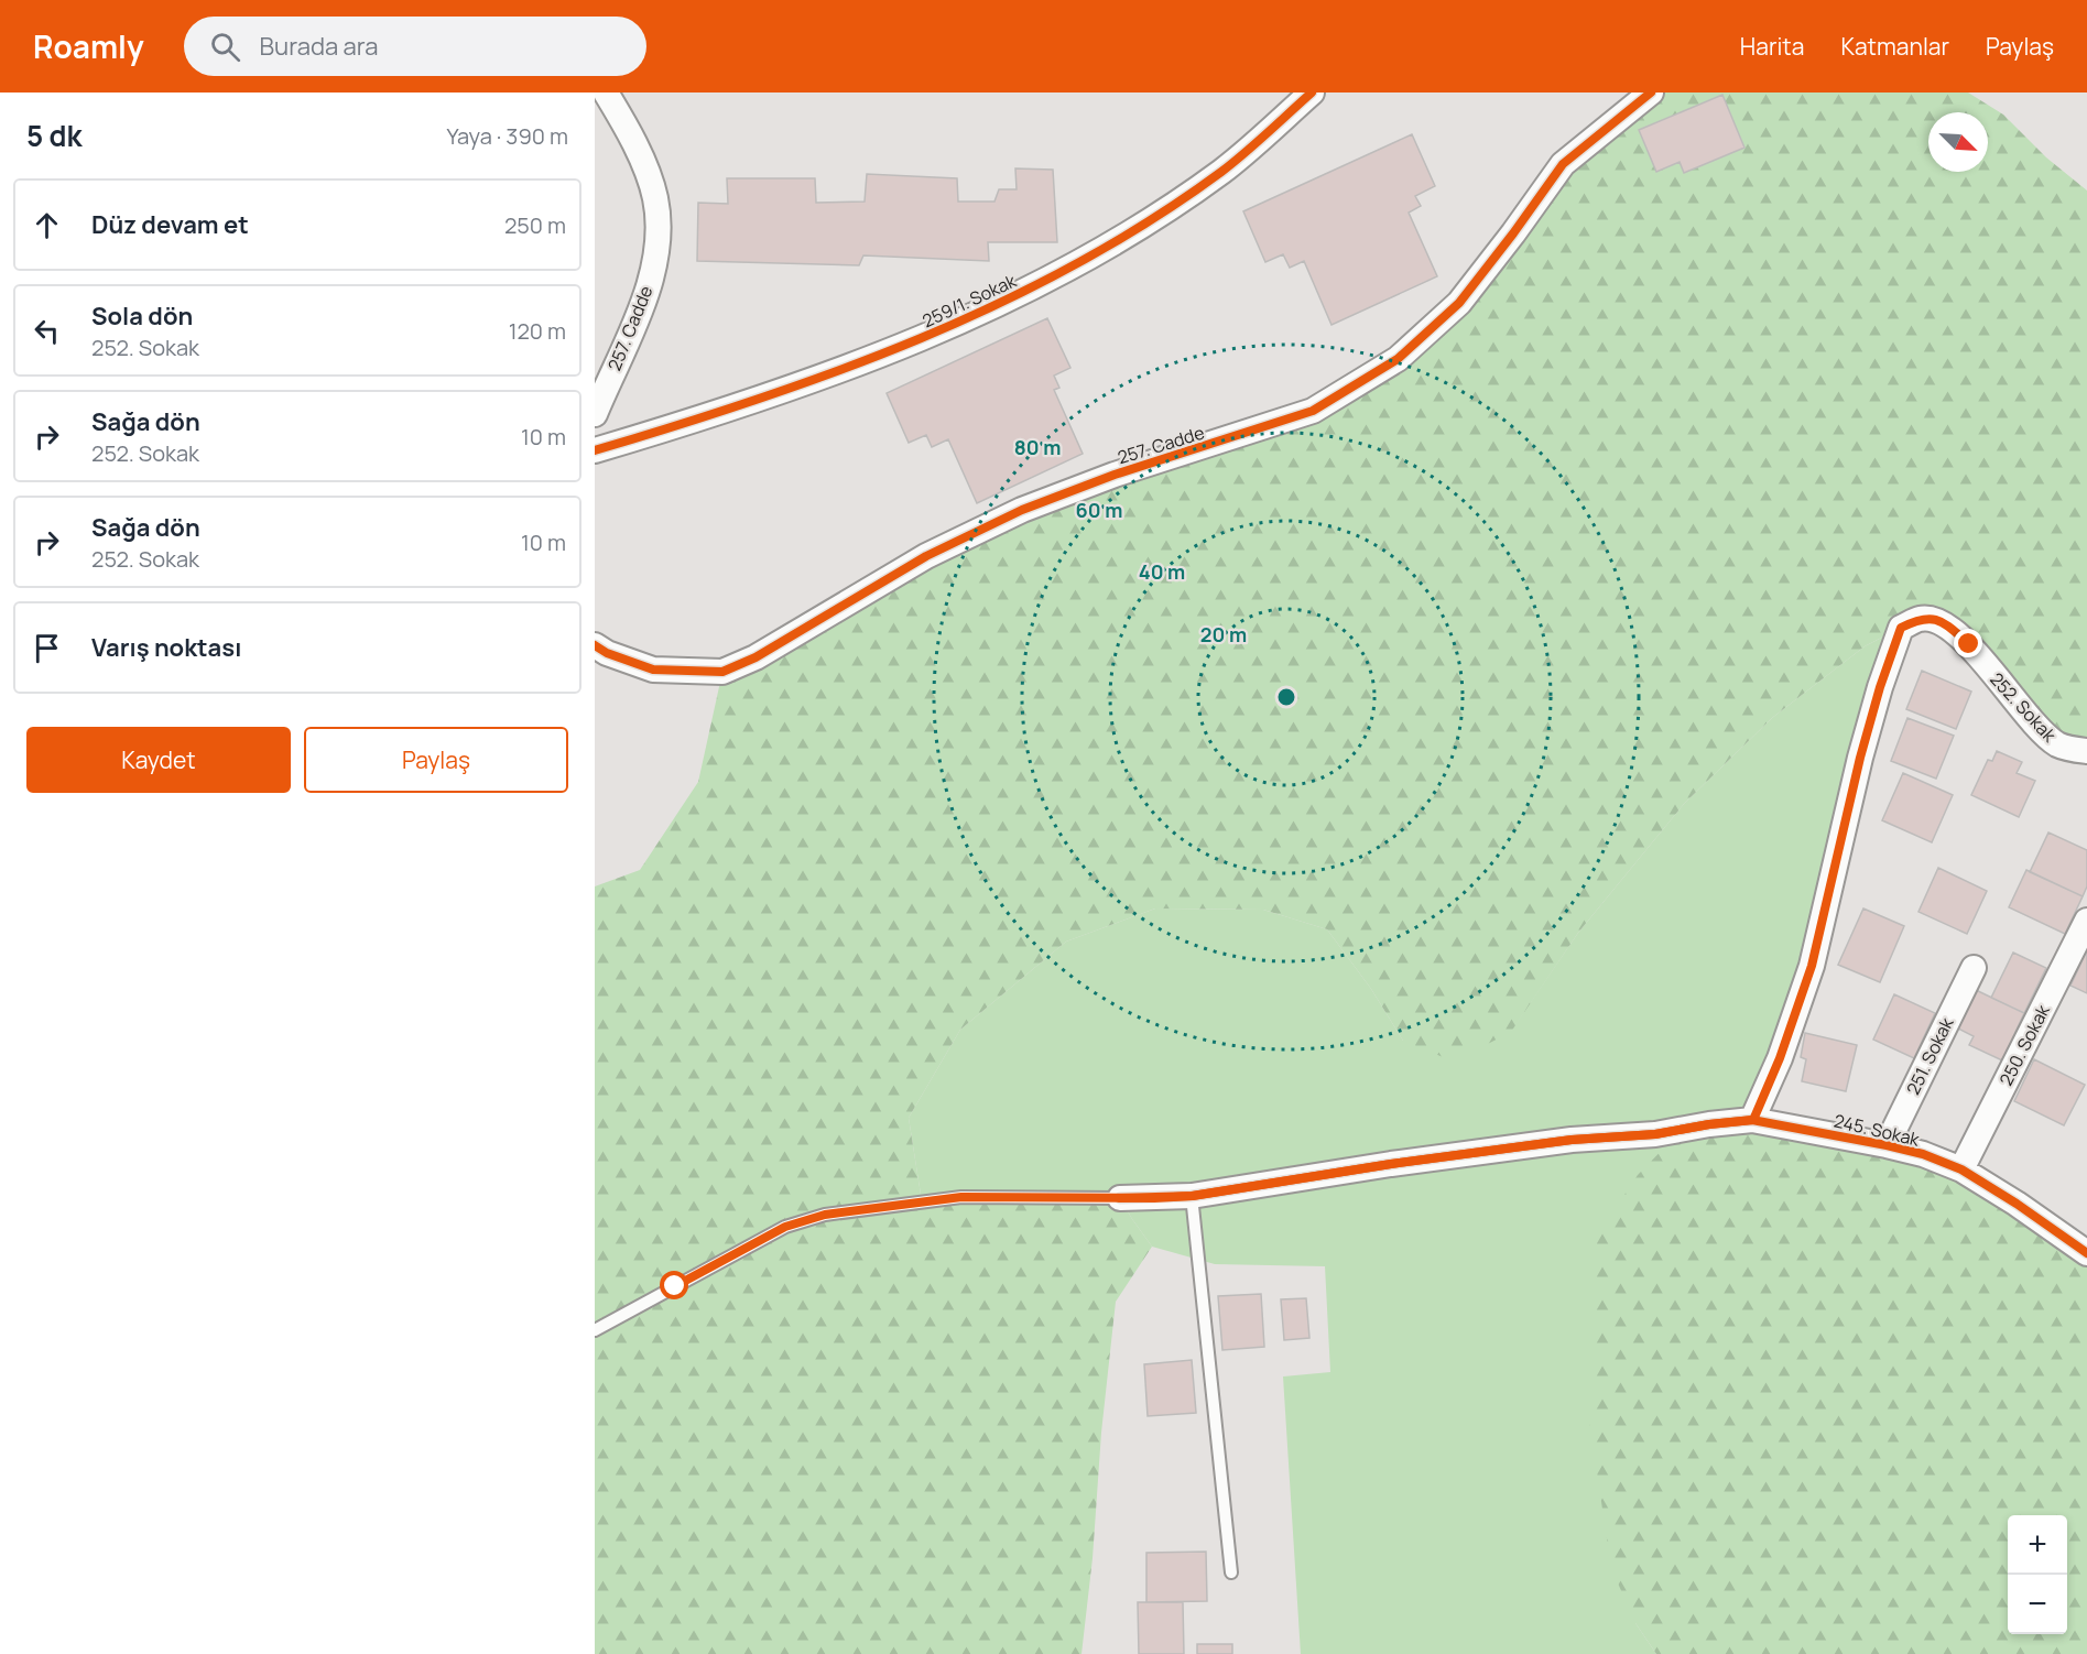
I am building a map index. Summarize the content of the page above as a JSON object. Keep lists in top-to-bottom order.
{
  "streets": {
    "street": [
      "259/1. Sokak",
      "257. Cadde",
      "252. Sokak",
      "250. Sokak",
      "251. Sokak",
      "245. Sokak"
    ]
  },
  "crossings": [
    ["252. Sokak", "245. Sokak"],
    ["250. Sokak", "245. Sokak"],
    ["251. Sokak", "245. Sokak"]
  ],
  "north": "bottom right",
  "page": {
    "header": "Roamly",
    "search": "Burada ara",
    "nav": ["Harita", "Katmanlar", "Paylaş"],
    "heading": ["5 dk", "Yaya · 390 m"],
    "list": [
      ["Düz devam et", "250 m"],
      ["Sola dön", "252. Sokak", "120 m"],
      ["Sağa dön", "252. Sokak", "10 m"],
      ["Sağa dön", "252. Sokak", "10 m"],
      "Varış noktası"
    ],
    "buttons": ["Kaydet", "Paylaş"],
    "map_buttons": ["+", "−"]
  },
  "rings": [
    "80 m",
    "60 m",
    "40 m",
    "20 m"
  ]
}
